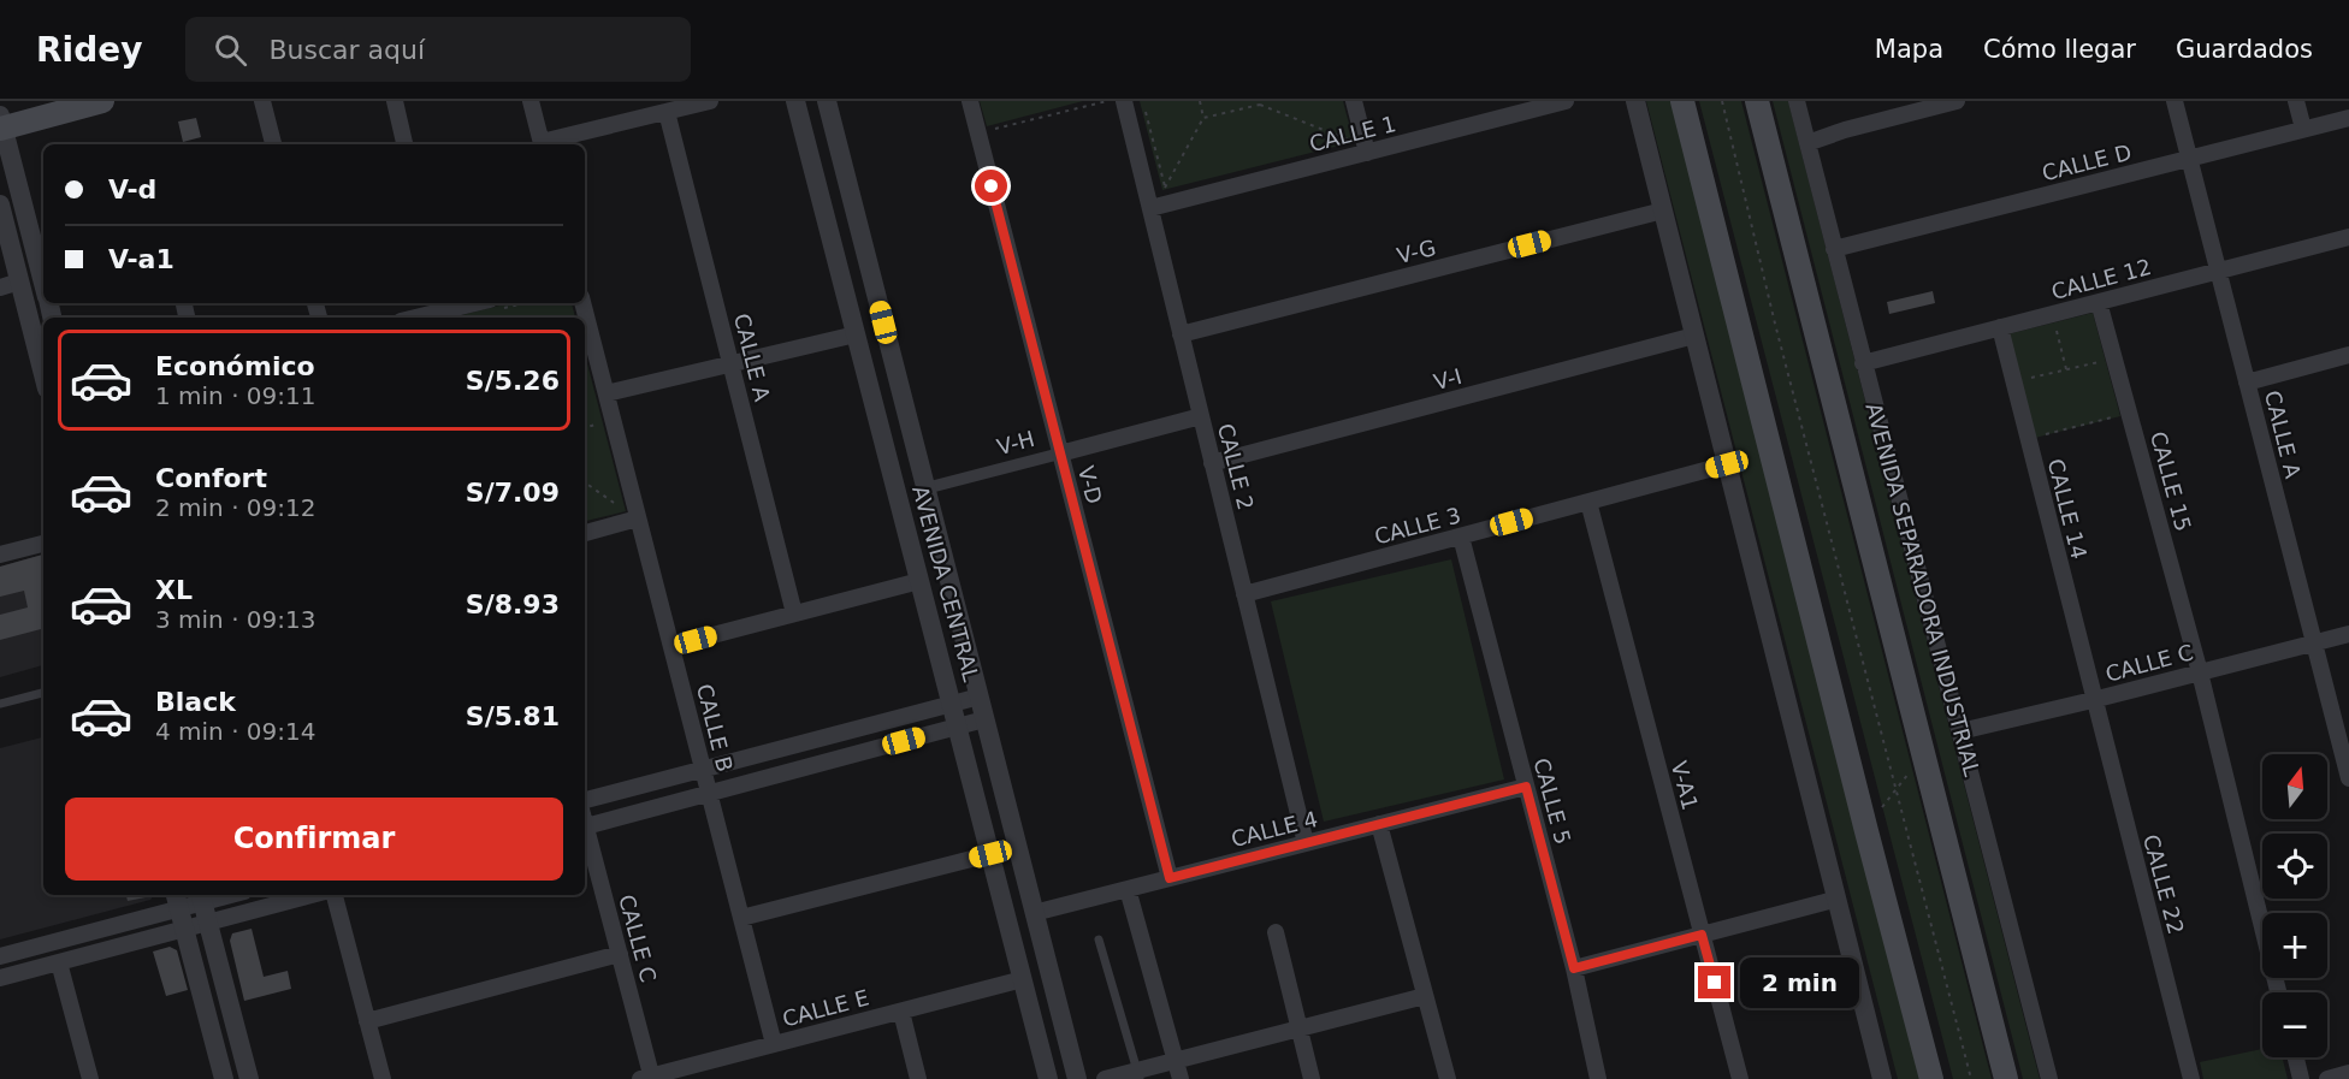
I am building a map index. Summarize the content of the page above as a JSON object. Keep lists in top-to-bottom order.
{
  "streets": {
    "main road": ["AVENIDA SEPARADORA INDUSTRIAL"],
    "street": [
      "CALLE 1",
      "CALLE D",
      "V-G",
      "CALLE 12",
      "CALLE A",
      "V-I",
      "V-H",
      "CALLE 2",
      "CALLE 15",
      "V-D",
      "CALLE 14",
      "CALLE 3",
      "AVENIDA CENTRAL",
      "CALLE C",
      "CALLE B",
      "V-A1",
      "CALLE 5",
      "CALLE 4",
      "CALLE 22",
      "CALLE E"
    ]
  },
  "crossings": [
    ["CALLE 1", "CALLE 2"],
    ["CALLE D", "CALLE A"],
    ["CALLE D", "AVENIDA SEPARADORA INDUSTRIAL"],
    ["V-G", "CALLE 2"],
    ["CALLE 12", "CALLE A"],
    ["CALLE 12", "CALLE 15"],
    ["CALLE 12", "CALLE 14"],
    ["CALLE 12", "AVENIDA SEPARADORA INDUSTRIAL"],
    ["CALLE A", "CALLE C"],
    ["V-I", "CALLE 2"],
    ["V-H", "CALLE 2"],
    ["V-H", "V-D"],
    ["V-H", "AVENIDA CENTRAL"],
    ["CALLE 2", "CALLE 3"],
    ["CALLE 2", "CALLE 4"],
    ["CALLE 15", "CALLE C"],
    ["V-D", "CALLE 4"],
    ["CALLE 14", "CALLE C"],
    ["CALLE 14", "CALLE 22"],
    ["CALLE 3", "V-A1"],
    ["CALLE 3", "CALLE 5"],
    ["AVENIDA CENTRAL", "CALLE 4"],
    ["AVENIDA CENTRAL", "CALLE E"],
    ["AVENIDA SEPARADORA INDUSTRIAL", "CALLE C"],
    ["CALLE C", "CALLE 22"],
    ["CALLE C", "CALLE E"],
    ["CALLE B", "CALLE E"],
    ["CALLE 5", "CALLE 4"]
  ],
  "north": "top",
  "page": {
    "header": "Ridey",
    "search": "Buscar aquí",
    "nav": ["Mapa", "Cómo llegar", "Guardados"],
    "banner": ["V-d", "V-a1"],
    "list": [
      {
        "name": "Económico",
        "note": "1 min · 09:11",
        "value": "S/5.26"
      },
      {
        "name": "Confort",
        "note": "2 min · 09:12",
        "value": "S/7.09"
      },
      {
        "name": "XL",
        "note": "3 min · 09:13",
        "value": "S/8.93"
      },
      {
        "name": "Black",
        "note": "4 min · 09:14",
        "value": "S/5.81"
      }
    ],
    "map_buttons": ["+", "−"],
    "buttons": "Confirmar",
    "bubble": "2 min"
  }
}
